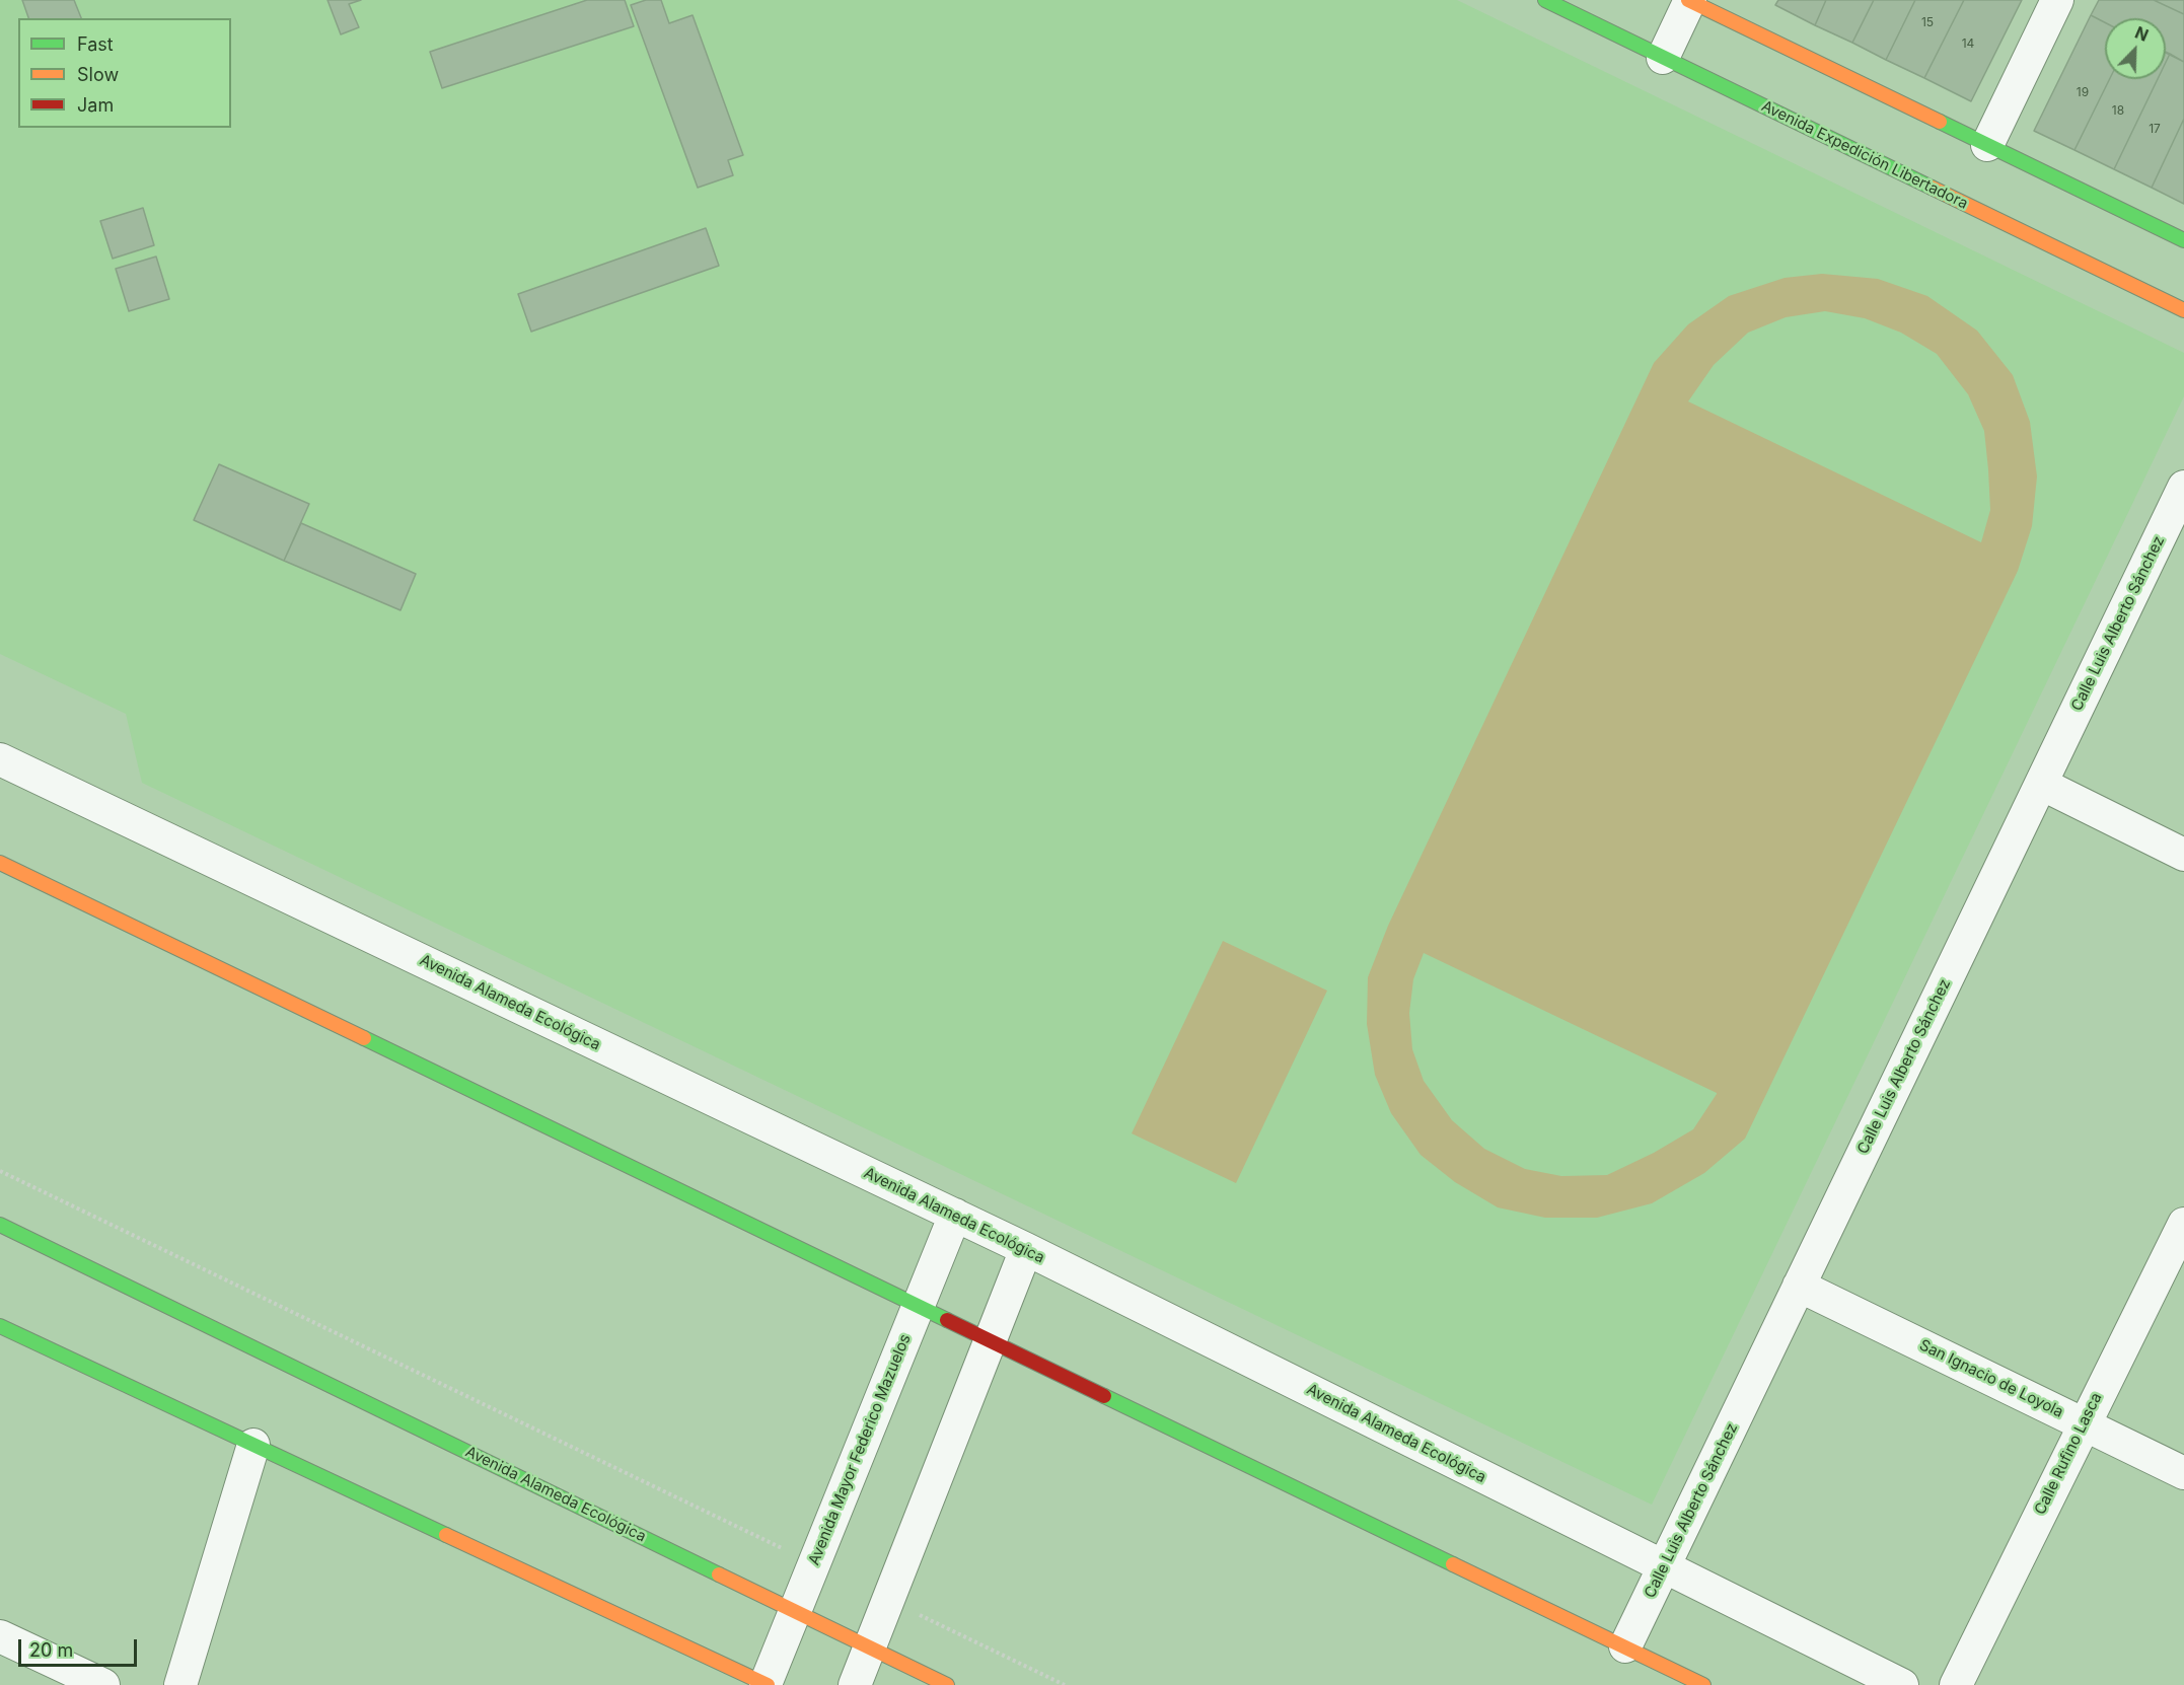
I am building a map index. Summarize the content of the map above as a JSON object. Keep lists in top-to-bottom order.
{
  "streets": {
    "main road": ["Avenida Expedición Libertadora", "Avenida Alameda Ecológica"],
    "street": [
      "Calle Luis Alberto Sánchez",
      "San Ignacio de Loyola",
      "Avenida Mayor Federico Mazuelos",
      "Calle Rufino Lasca"
    ]
  },
  "crossings": [
    ["Calle Luis Alberto Sánchez", "Avenida Alameda Ecológica"],
    ["Calle Luis Alberto Sánchez", "San Ignacio de Loyola"],
    ["Avenida Alameda Ecológica", "Avenida Mayor Federico Mazuelos"],
    ["San Ignacio de Loyola", "Calle Rufino Lasca"]
  ],
  "house_numbers": [
    "15",
    "14",
    "19",
    "18",
    "17"
  ],
  "legend": ["Fast", "Slow", "Jam"],
  "scale_bar": "20 m",
  "north": "top right"
}
